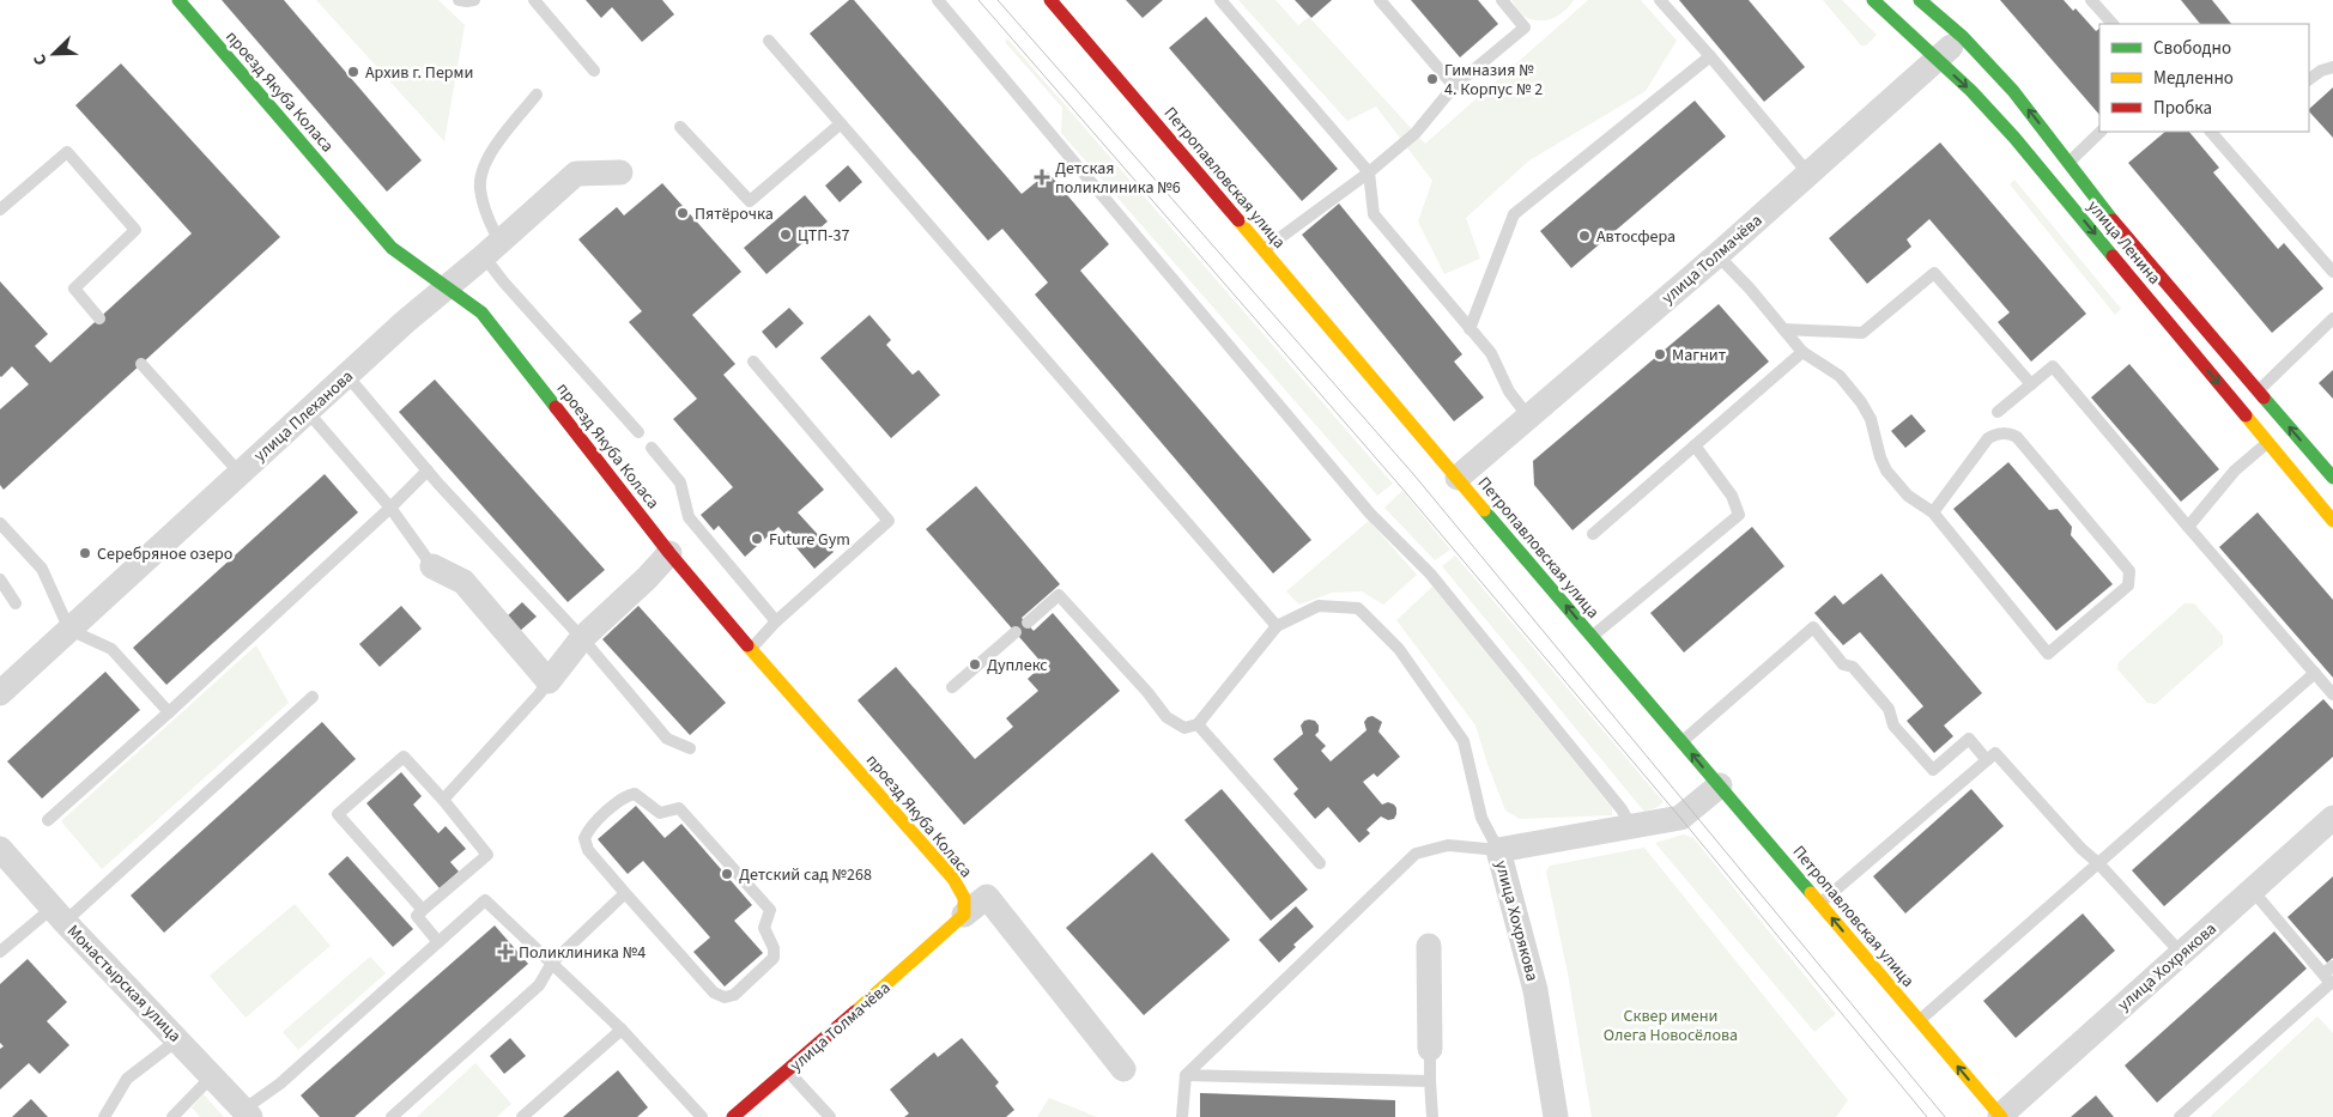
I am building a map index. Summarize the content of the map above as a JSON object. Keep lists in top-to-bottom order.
{
  "streets": {
    "street": [
      "проезд Якуба Коласа",
      "Петропавловская улица",
      "улица Ленина",
      "улица Толмачёва",
      "улица Плеханова",
      "улица Хохрякова",
      "Монастырская улица"
    ]
  },
  "crossings": [
    ["проезд Якуба Коласа", "улица Толмачёва"],
    ["проезд Якуба Коласа", "улица Плеханова"],
    ["Петропавловская улица", "улица Толмачёва"],
    ["Петропавловская улица", "улица Хохрякова"],
    ["улица Ленина", "улица Толмачёва"]
  ],
  "one_way": ["Петропавловская улица"],
  "parks": ["Сквер имени Олега Новосёлова"],
  "places": {
    "other": [
      "Архив г. Перми",
      "Гимназия № 4. Корпус № 2",
      "Пятёрочка",
      "ЦТП-37",
      "Автосфера",
      "Магнит",
      "Future Gym",
      "Серебряное озеро",
      "Дуплекс",
      "Детский сад №268"
    ],
    "health": ["Детская поликлиника №6", "Поликлиника №4"]
  },
  "legend": ["Свободно", "Медленно", "Пробка"],
  "north": "bottom left"
}
